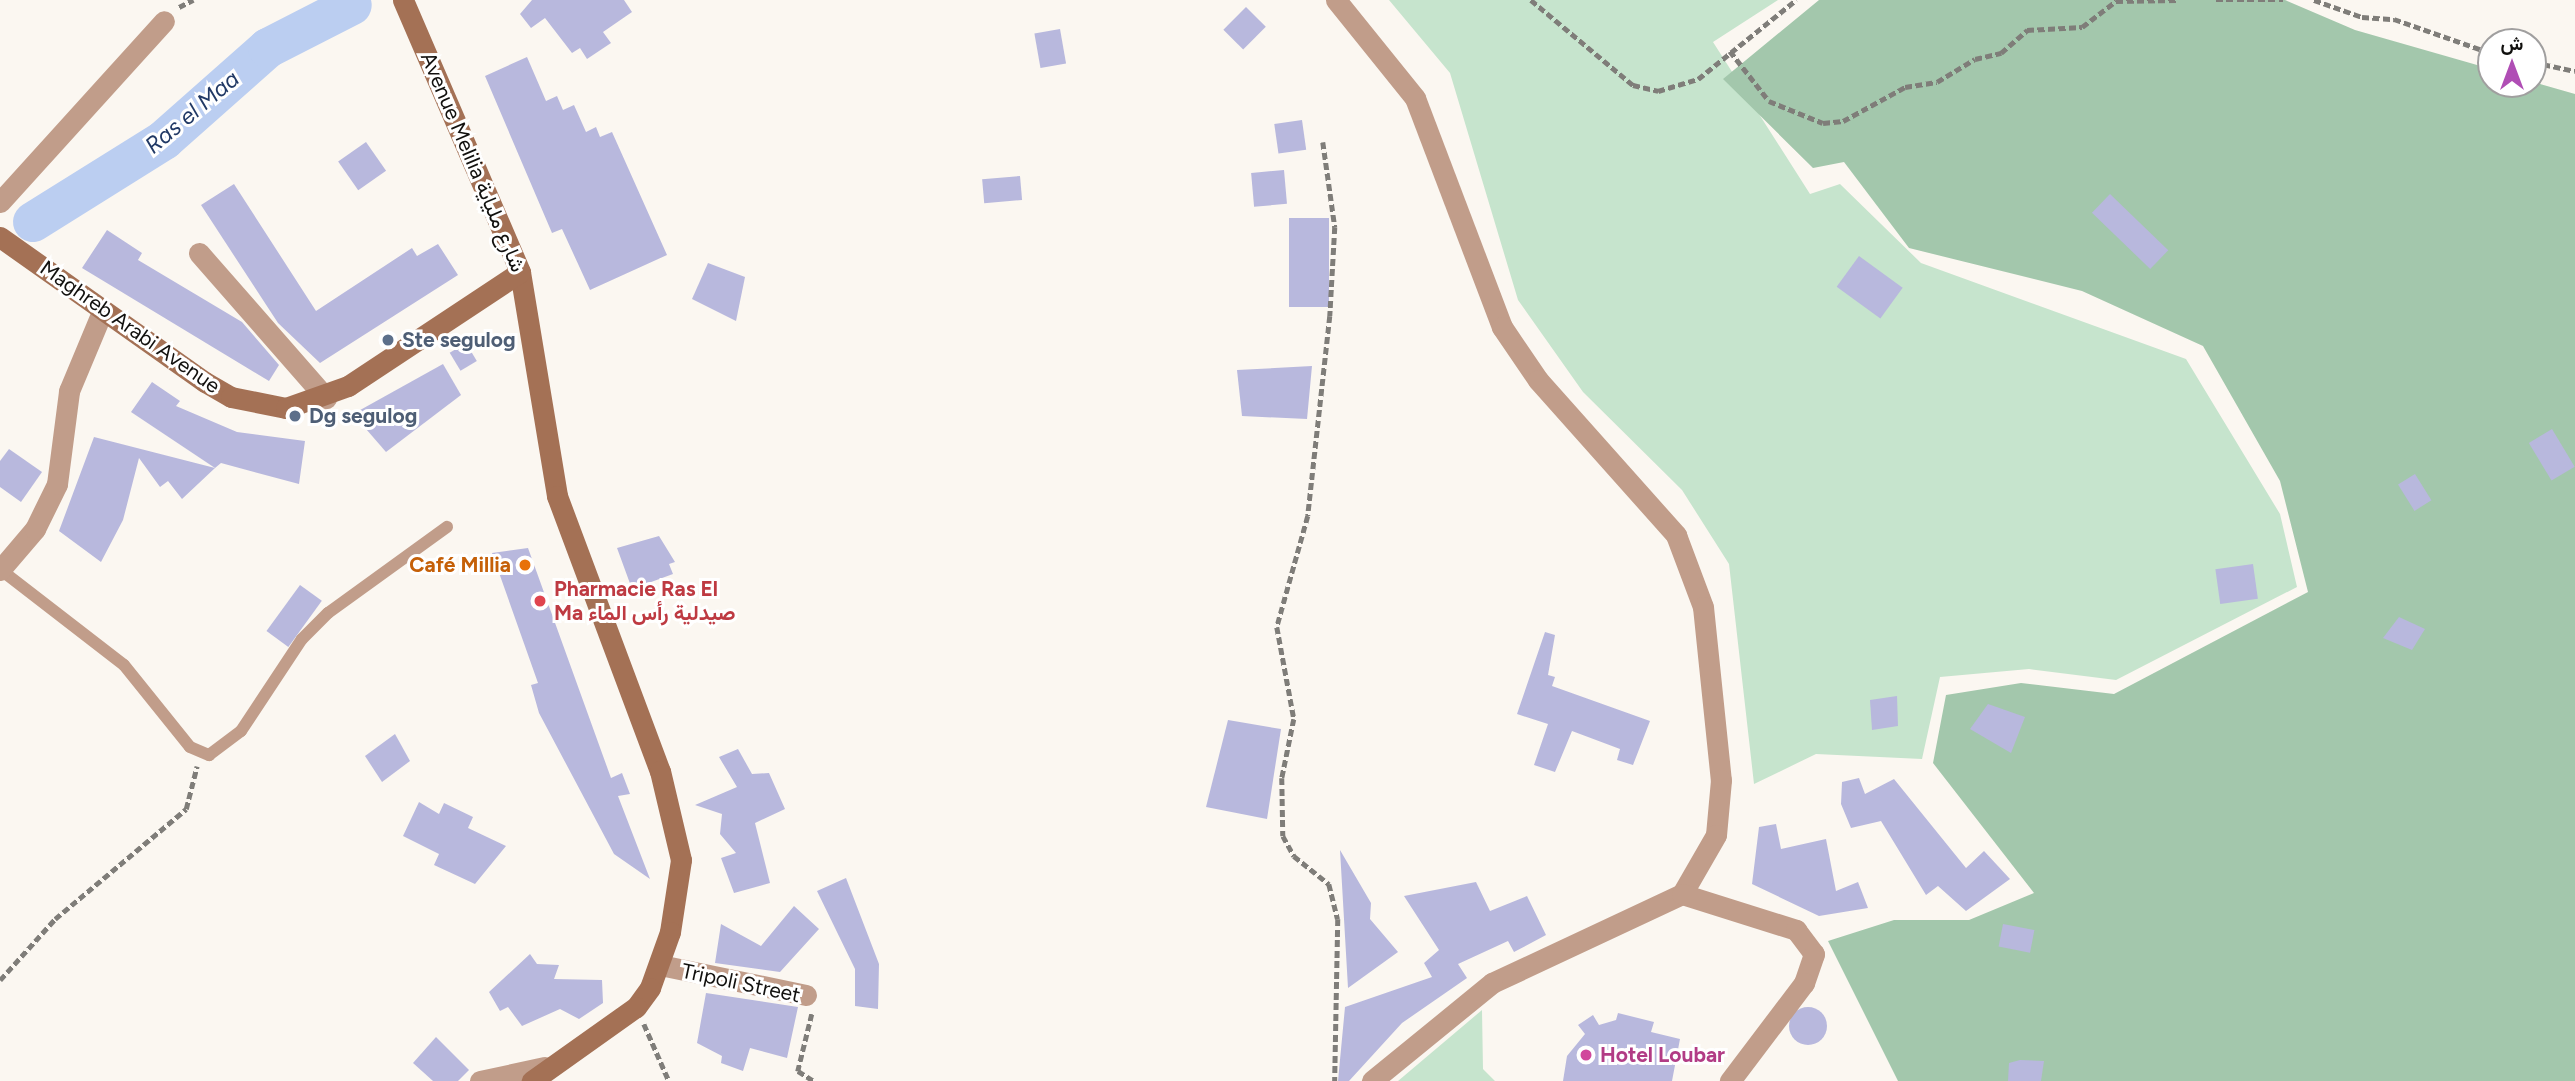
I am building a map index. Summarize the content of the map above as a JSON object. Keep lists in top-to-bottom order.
{
  "streets": {
    "street": ["Avenue Melilia شارع ملياية", "Maghreb Arabi Avenue", "Tripoli Street"]
  },
  "crossings": [
    ["Avenue Melilia شارع ملياية", "Maghreb Arabi Avenue"],
    ["Avenue Melilia شارع ملياية", "Tripoli Street"]
  ],
  "water": ["Ras el Maa"],
  "places": [
    "Ste segulog",
    "Dg segulog",
    "Café Millia",
    "Pharmacie Ras El Ma صيدلية رأس الماء",
    "Hotel Loubar"
  ],
  "north": "top"
}
